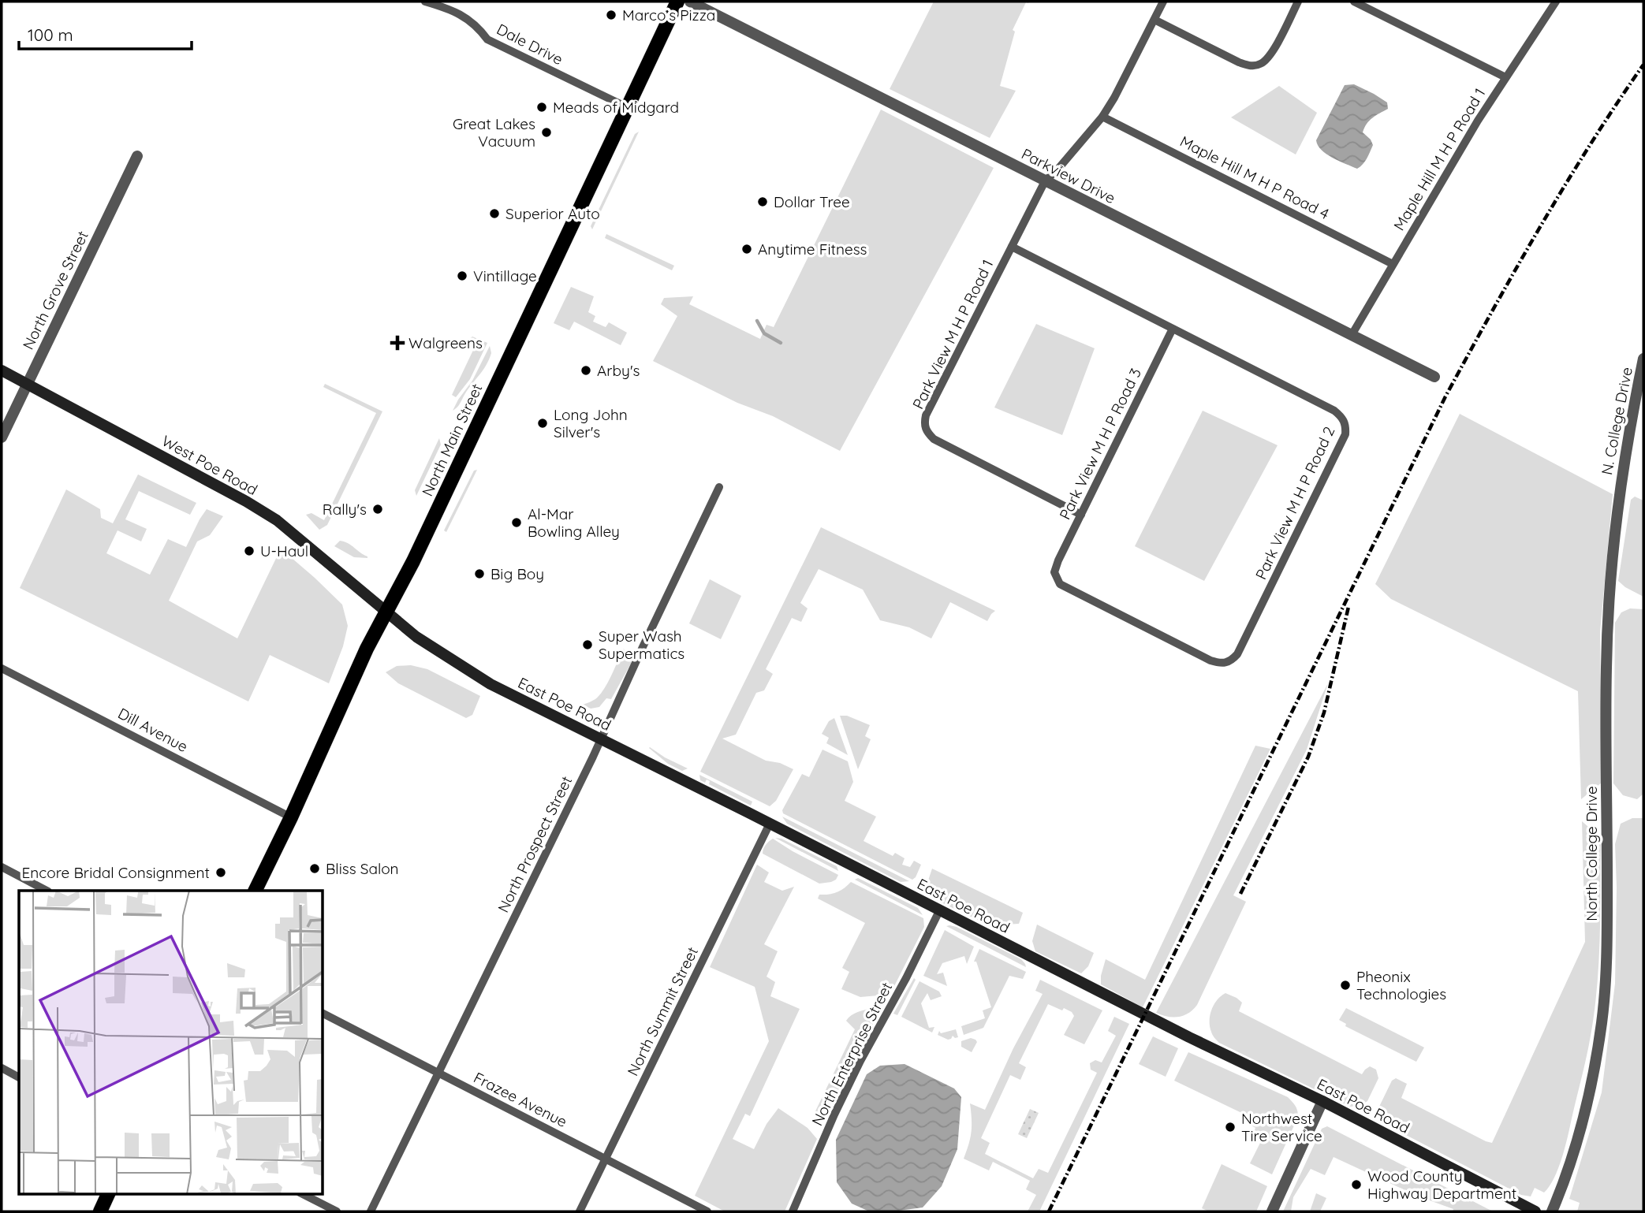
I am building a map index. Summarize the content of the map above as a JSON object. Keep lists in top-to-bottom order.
{
  "streets": {
    "main road": ["North Main Street", "West Poe Road", "East Poe Road"],
    "street": [
      "Dale Drive",
      "Maple Hill M H P Road 1",
      "Parkview Drive",
      "Maple Hill M H P Road 4",
      "North Grove Street",
      "Park View M H P Road 1",
      "N. College Drive",
      "Park View M H P Road 3",
      "Park View M H P Road 2",
      "Dill Avenue",
      "North Prospect Street",
      "North College Drive",
      "North Summit Street",
      "North Enterprise Street",
      "Frazee Avenue"
    ]
  },
  "crossings": [
    ["Dale Drive", "North Main Street"],
    ["Maple Hill M H P Road 1", "Parkview Drive"],
    ["Maple Hill M H P Road 1", "Maple Hill M H P Road 4"],
    ["Parkview Drive", "Park View M H P Road 1"],
    ["Maple Hill M H P Road 4", "Park View M H P Road 1"],
    ["North Grove Street", "West Poe Road"],
    ["Park View M H P Road 1", "Park View M H P Road 3"],
    ["Park View M H P Road 1", "Park View M H P Road 2"],
    ["N. College Drive", "North College Drive"],
    ["North Main Street", "West Poe Road"],
    ["North Main Street", "East Poe Road"],
    ["North Main Street", "Dill Avenue"],
    ["Park View M H P Road 3", "Park View M H P Road 2"],
    ["West Poe Road", "East Poe Road"],
    ["East Poe Road", "North Prospect Street"],
    ["East Poe Road", "North Summit Street"],
    ["East Poe Road", "North Enterprise Street"],
    ["North Prospect Street", "Frazee Avenue"],
    ["North Summit Street", "Frazee Avenue"]
  ],
  "places": {
    "other": [
      "Marco’s Pizza",
      "Meads of Midgard",
      "Great Lakes Vacuum",
      "Dollar Tree",
      "Superior Auto",
      "Anytime Fitness",
      "Vintillage",
      "Arby's",
      "Long John Silver's",
      "Rally's",
      "Al-Mar Bowling Alley",
      "U-Haul",
      "Big Boy",
      "Super Wash Supermatics",
      "Bliss Salon",
      "Encore Bridal Consignment",
      "Pheonix Technologies",
      "Northwest Tire Service",
      "Wood County Highway Department"
    ],
    "health": ["Walgreens"]
  },
  "scale_bar": "100 m"
}
